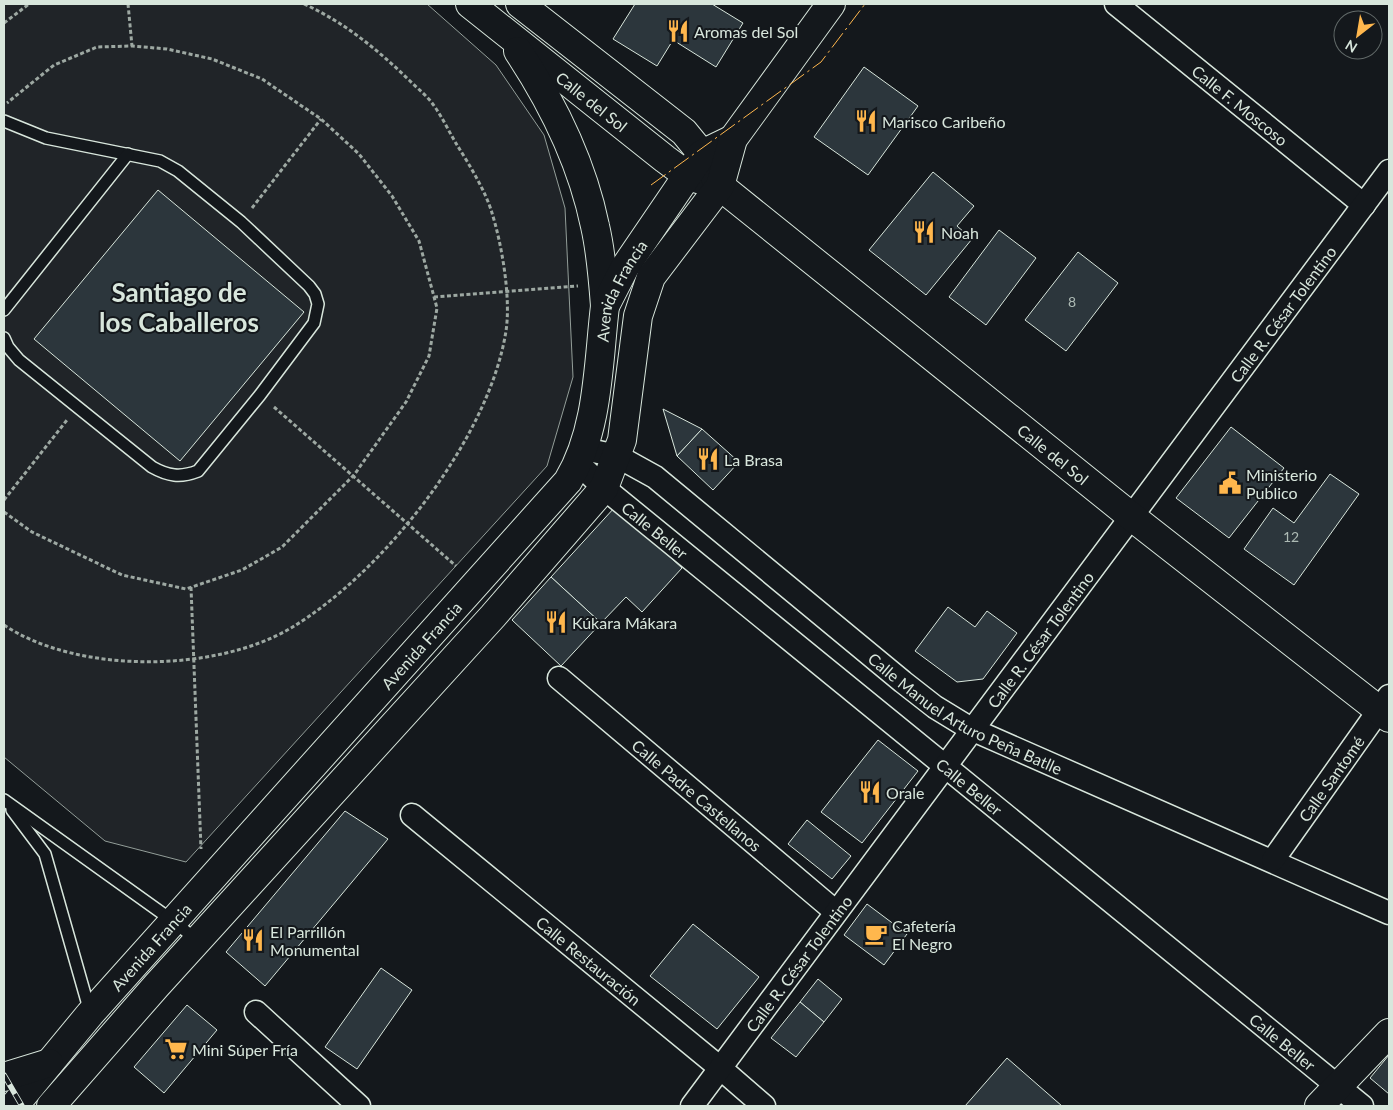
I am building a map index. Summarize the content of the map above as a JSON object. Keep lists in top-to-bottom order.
{
  "streets": {
    "main road": ["Calle del Sol", "Avenida Francia"],
    "street": [
      "Calle F. Moscoso",
      "Calle R. César Tolentino",
      "Calle Beller",
      "Calle Manuel Arturo Peña Batlle",
      "Calle Santomé",
      "Calle Padre Castellanos",
      "Calle Restauración"
    ]
  },
  "crossings": [
    ["Calle del Sol", "Avenida Francia"],
    ["Calle del Sol", "Calle R. César Tolentino"],
    ["Calle del Sol", "Calle Santomé"],
    ["Calle F. Moscoso", "Calle R. César Tolentino"],
    ["Avenida Francia", "Calle Beller"],
    ["Avenida Francia", "Calle Manuel Arturo Peña Batlle"],
    ["Calle R. César Tolentino", "Calle Beller"],
    ["Calle R. César Tolentino", "Calle Manuel Arturo Peña Batlle"],
    ["Calle R. César Tolentino", "Calle Padre Castellanos"],
    ["Calle R. César Tolentino", "Calle Restauración"],
    ["Calle Beller", "Calle Manuel Arturo Peña Batlle"],
    ["Calle Manuel Arturo Peña Batlle", "Calle Santomé"]
  ],
  "districts": ["Santiago de los Caballeros"],
  "places": {
    "restaurant": [
      "Aromas del Sol",
      "Marisco Caribeño",
      "Noah",
      "La Brasa",
      "Kúkara Mákara",
      "Orale",
      "El Parrillón Monumental"
    ],
    "public building": ["Ministerio Publico"],
    "cafe": ["Cafetería El Negro"],
    "supermarket": ["Mini Súper Fría"]
  },
  "house_numbers": ["8", "12"],
  "north": "bottom left"
}
